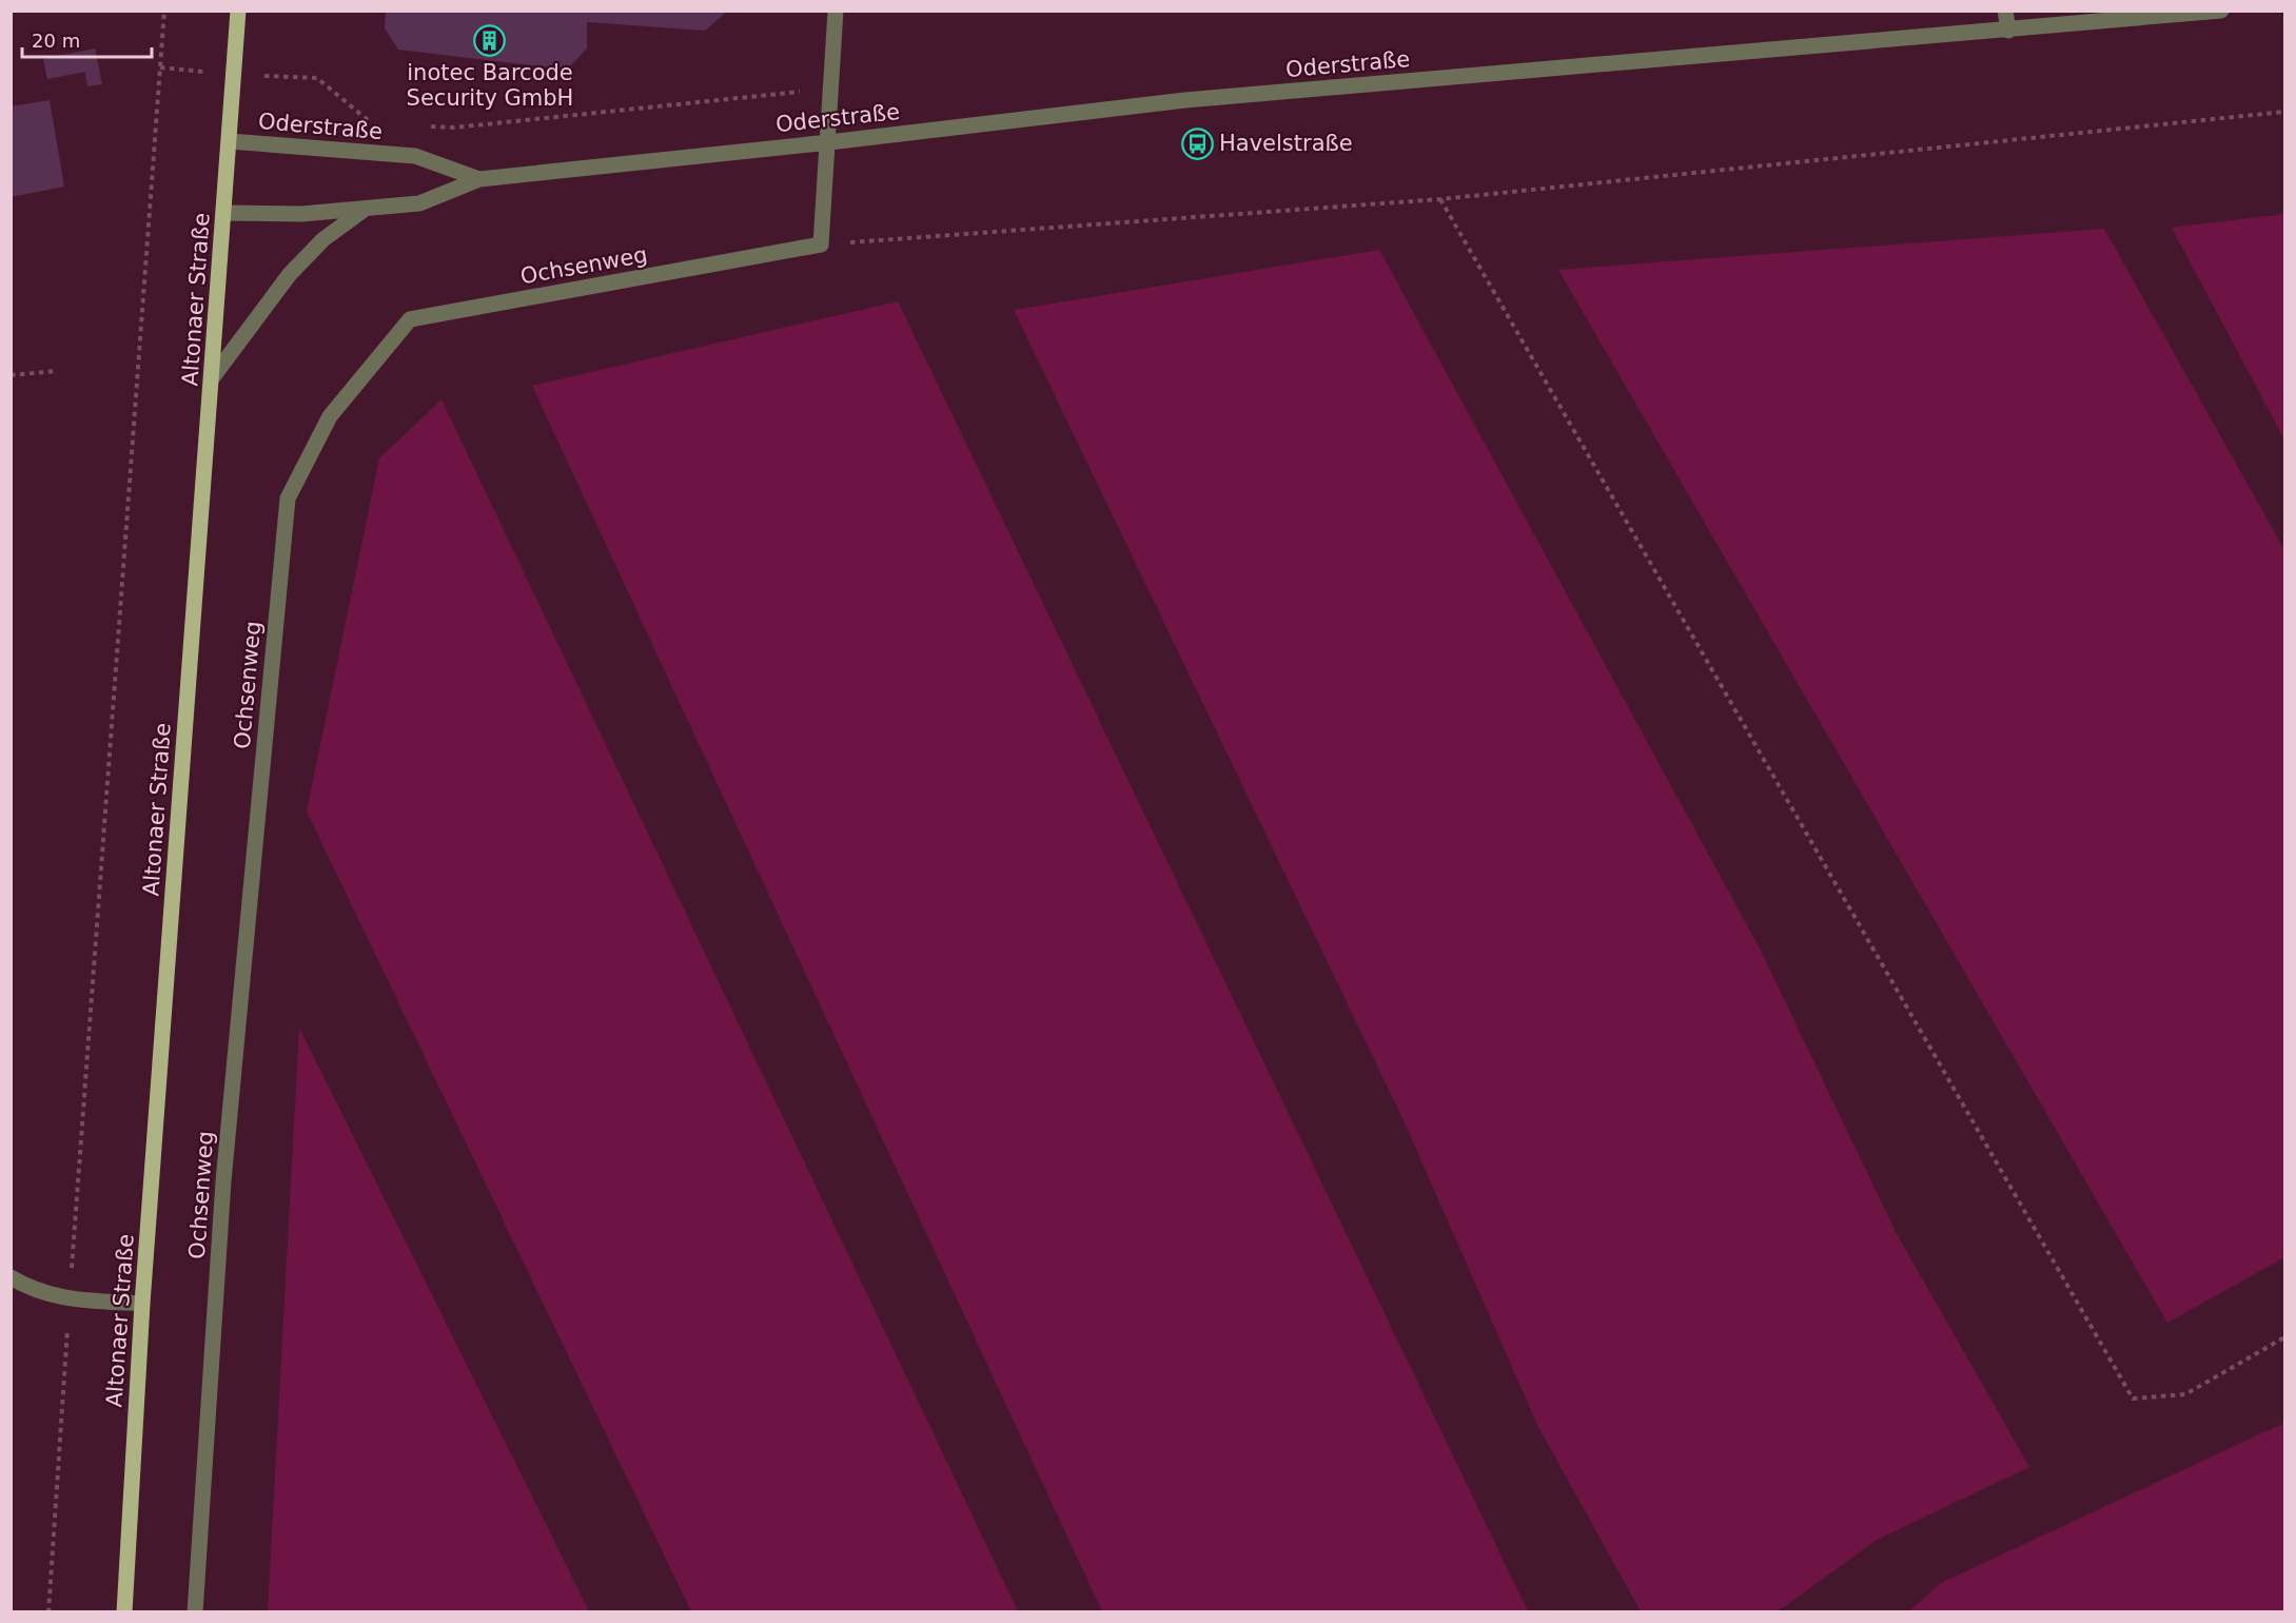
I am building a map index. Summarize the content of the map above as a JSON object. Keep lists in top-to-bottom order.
{
  "streets": {
    "main road": ["Altonaer Straße"],
    "street": ["Oderstraße", "Ochsenweg"]
  },
  "crossings": [
    ["Oderstraße", "Altonaer Straße"]
  ],
  "places": {
    "building": ["inotec Barcode Security GmbH"],
    "bus stop": ["Havelstraße"]
  },
  "scale_bar": "20 m"
}
